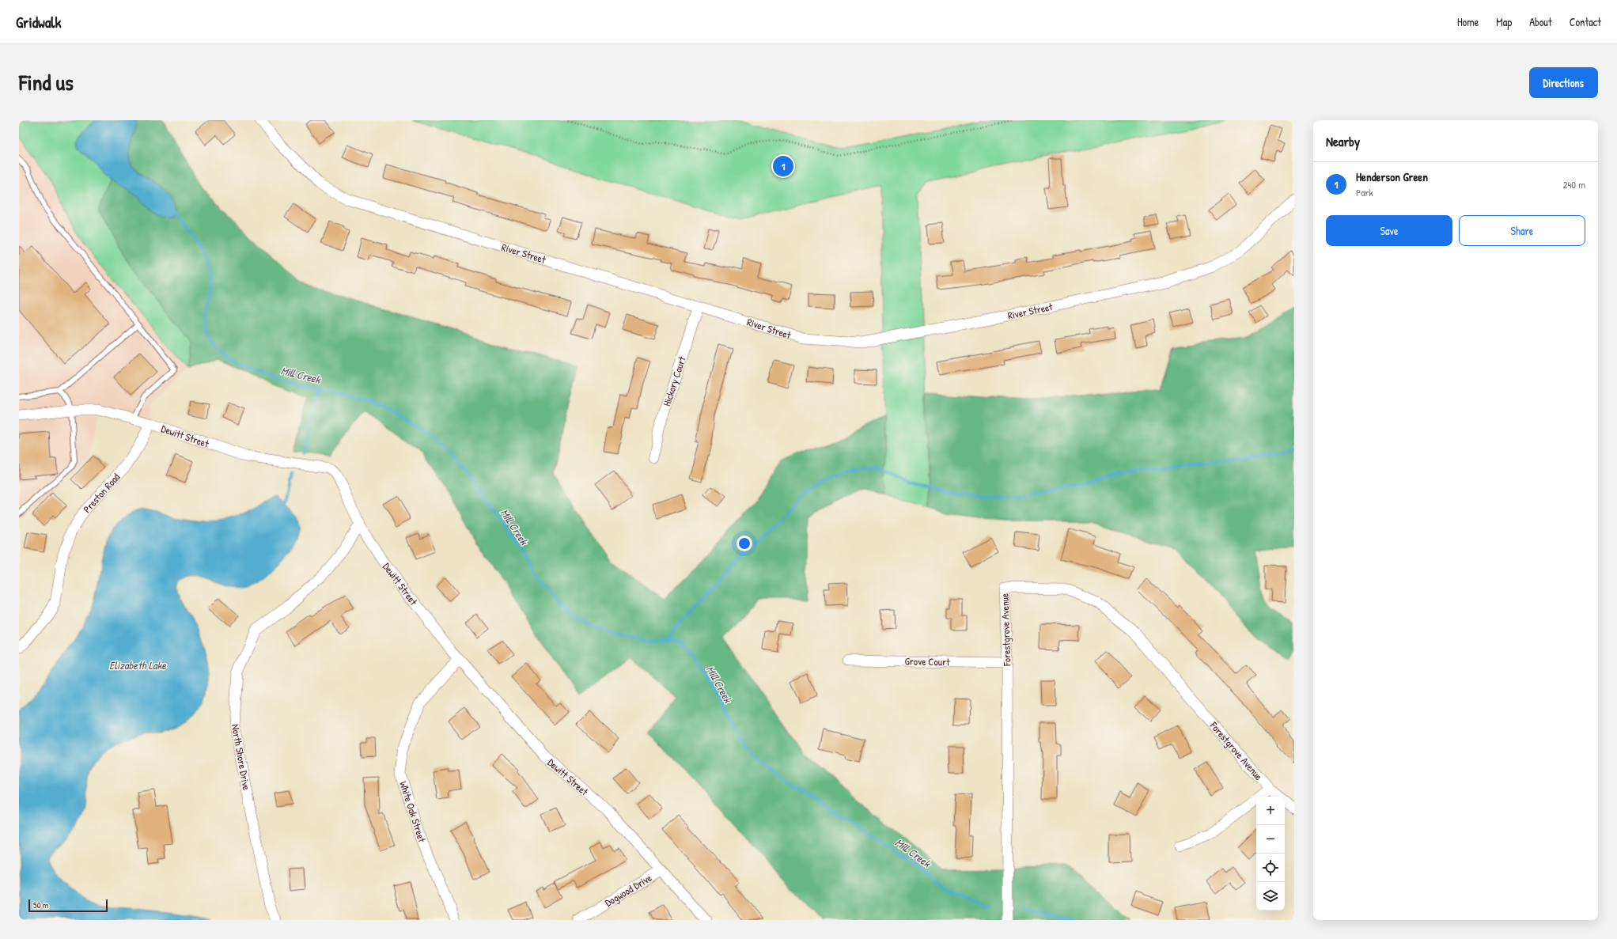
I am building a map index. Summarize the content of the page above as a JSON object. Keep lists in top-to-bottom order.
{
  "streets": {
    "street": [
      "River Street",
      "Hickory Court",
      "Dewitt Street",
      "Preston Road",
      "Forestgrove Avenue",
      "Grove Court",
      "North Shore Drive",
      "White Oak Street",
      "Dogwood Drive"
    ]
  },
  "crossings": [
    ["River Street", "Hickory Court"],
    ["Dewitt Street", "Preston Road"],
    ["Dewitt Street", "North Shore Drive"],
    ["Dewitt Street", "White Oak Street"],
    ["Dewitt Street", "Dogwood Drive"],
    ["Forestgrove Avenue", "Grove Court"]
  ],
  "water": ["Mill Creek", "Elizabeth Lake"],
  "scale_bar": "50 m",
  "page": {
    "header": "Gridwalk",
    "nav": [
      "Home",
      "Map",
      "About",
      "Contact"
    ],
    "title": "Find us",
    "buttons": [
      "Directions",
      ["Save", "Share"]
    ],
    "heading": "Nearby",
    "pins": "1",
    "list": [
      {
        "mark": "1",
        "name": "Henderson Green",
        "note": "Park",
        "value": "240 m"
      }
    ],
    "map_buttons": ["+", "−"],
    "scale": "50 m"
  }
}
